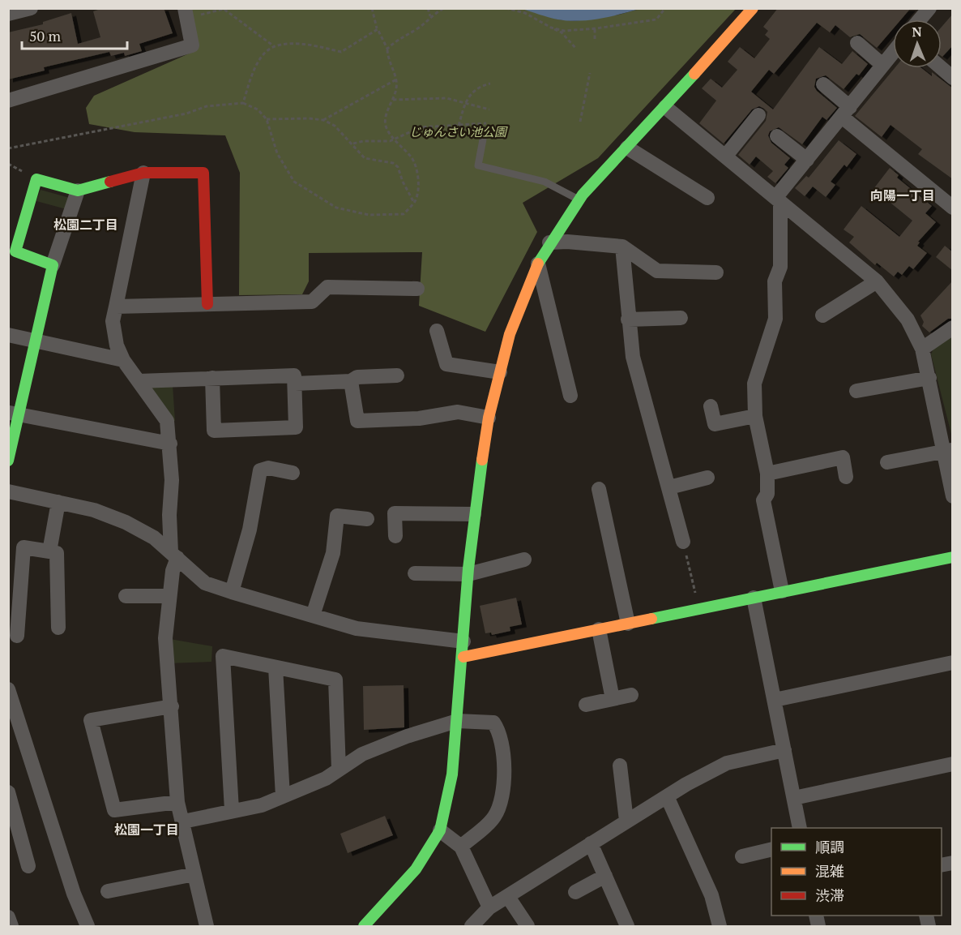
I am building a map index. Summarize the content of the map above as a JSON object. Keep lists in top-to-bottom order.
{
  "districts": ["向陽一丁目", "松園二丁目", "松園一丁目"],
  "parks": ["じゅんさい池公園"],
  "legend": ["順調", "混雑", "渋滞"],
  "scale_bar": "50 m",
  "north": "top"
}
